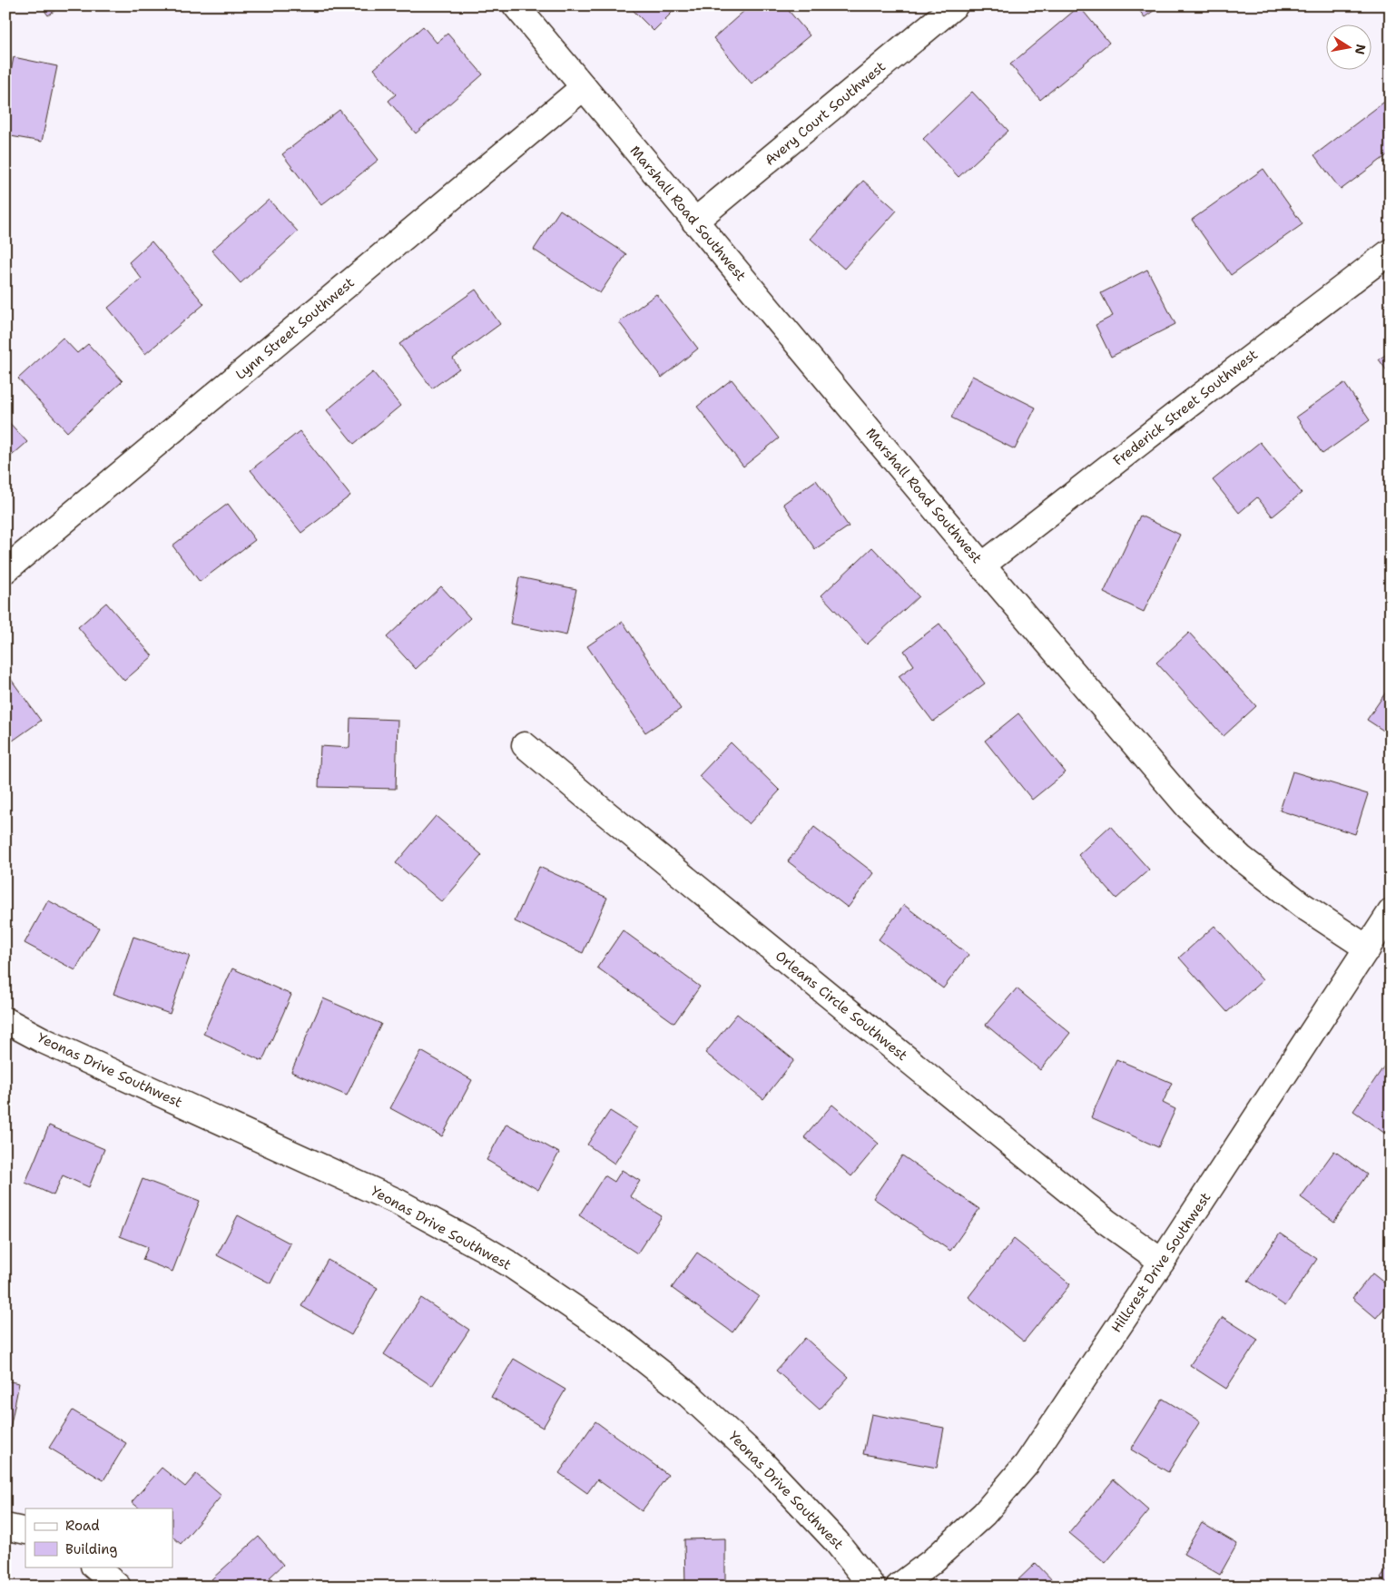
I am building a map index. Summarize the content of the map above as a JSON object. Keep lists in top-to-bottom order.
{
  "streets": {
    "street": [
      "Avery Court Southwest",
      "Marshall Road Southwest",
      "Lynn Street Southwest",
      "Frederick Street Southwest",
      "Orleans Circle Southwest",
      "Yeonas Drive Southwest",
      "Hillcrest Drive Southwest"
    ]
  },
  "crossings": [
    ["Avery Court Southwest", "Marshall Road Southwest"],
    ["Marshall Road Southwest", "Lynn Street Southwest"],
    ["Marshall Road Southwest", "Frederick Street Southwest"],
    ["Marshall Road Southwest", "Hillcrest Drive Southwest"],
    ["Orleans Circle Southwest", "Hillcrest Drive Southwest"]
  ],
  "legend": ["Road", "Building"],
  "north": "right"
}
